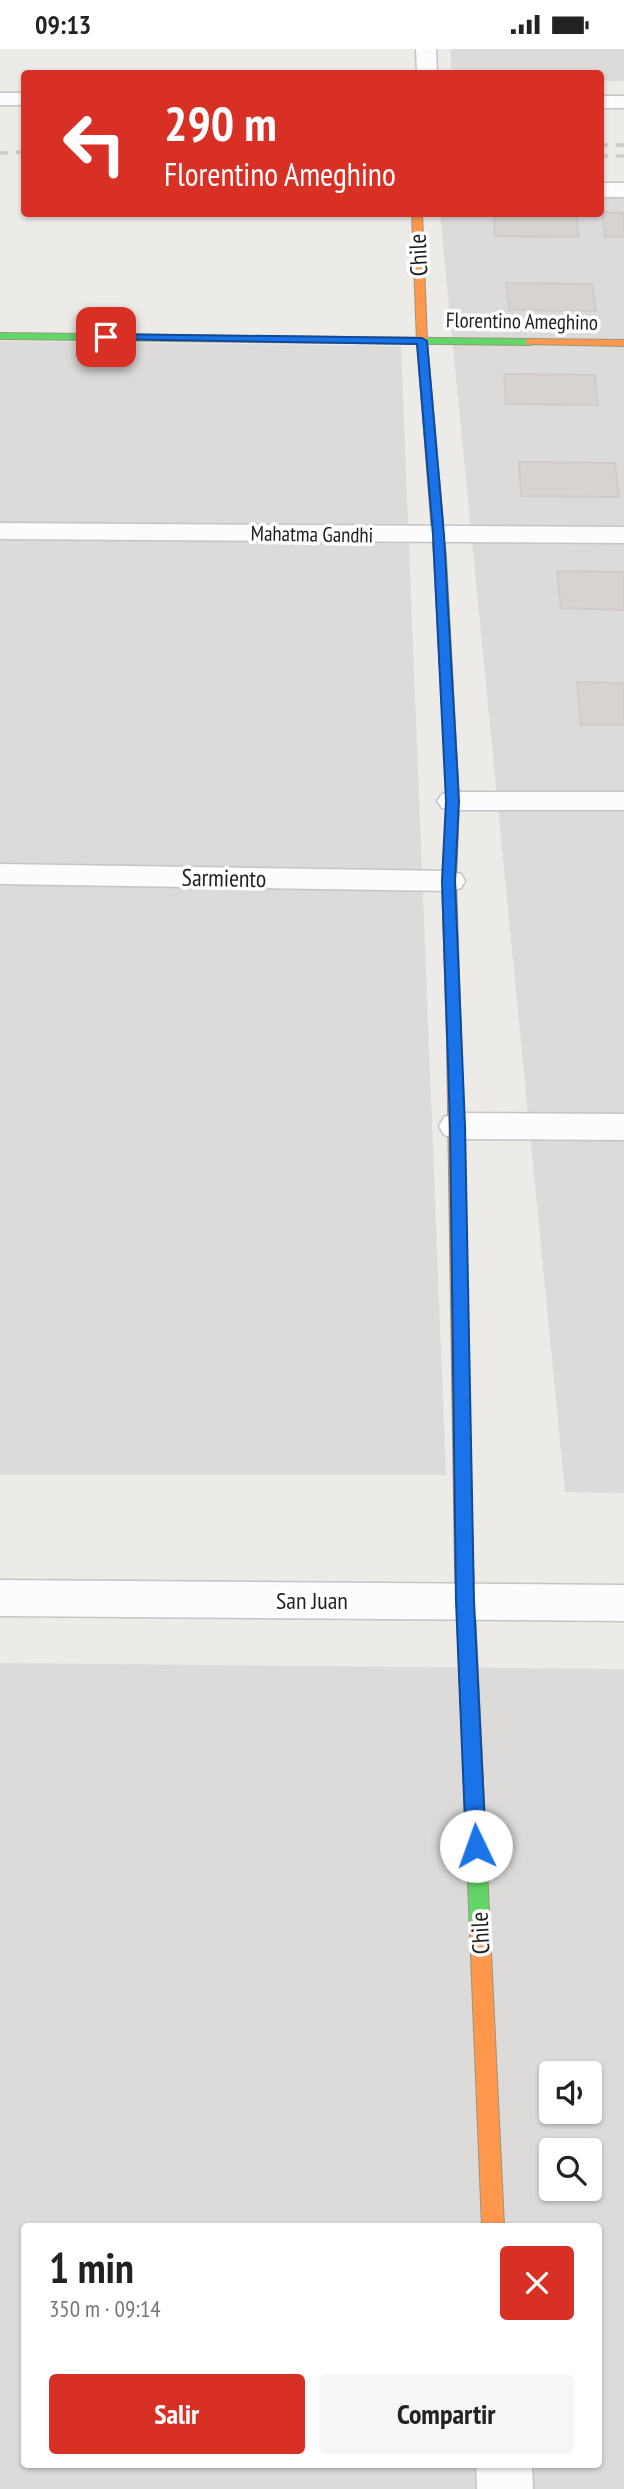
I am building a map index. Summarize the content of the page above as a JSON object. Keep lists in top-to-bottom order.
{
  "streets": {
    "street": [
      "Chile",
      "Florentino Ameghino",
      "Mahatma Gandhi",
      "Sarmiento",
      "San Juan"
    ]
  },
  "crossings": [
    ["Chile", "Florentino Ameghino"],
    ["Chile", "Mahatma Gandhi"],
    ["Chile", "Sarmiento"],
    ["Chile", "San Juan"]
  ],
  "page": {
    "status": "09:13",
    "turn": ["290 m", "Florentino Ameghino"],
    "heading": ["1 min", "350 m · 09:14"],
    "buttons": ["Salir", "Compartir"]
  }
}
